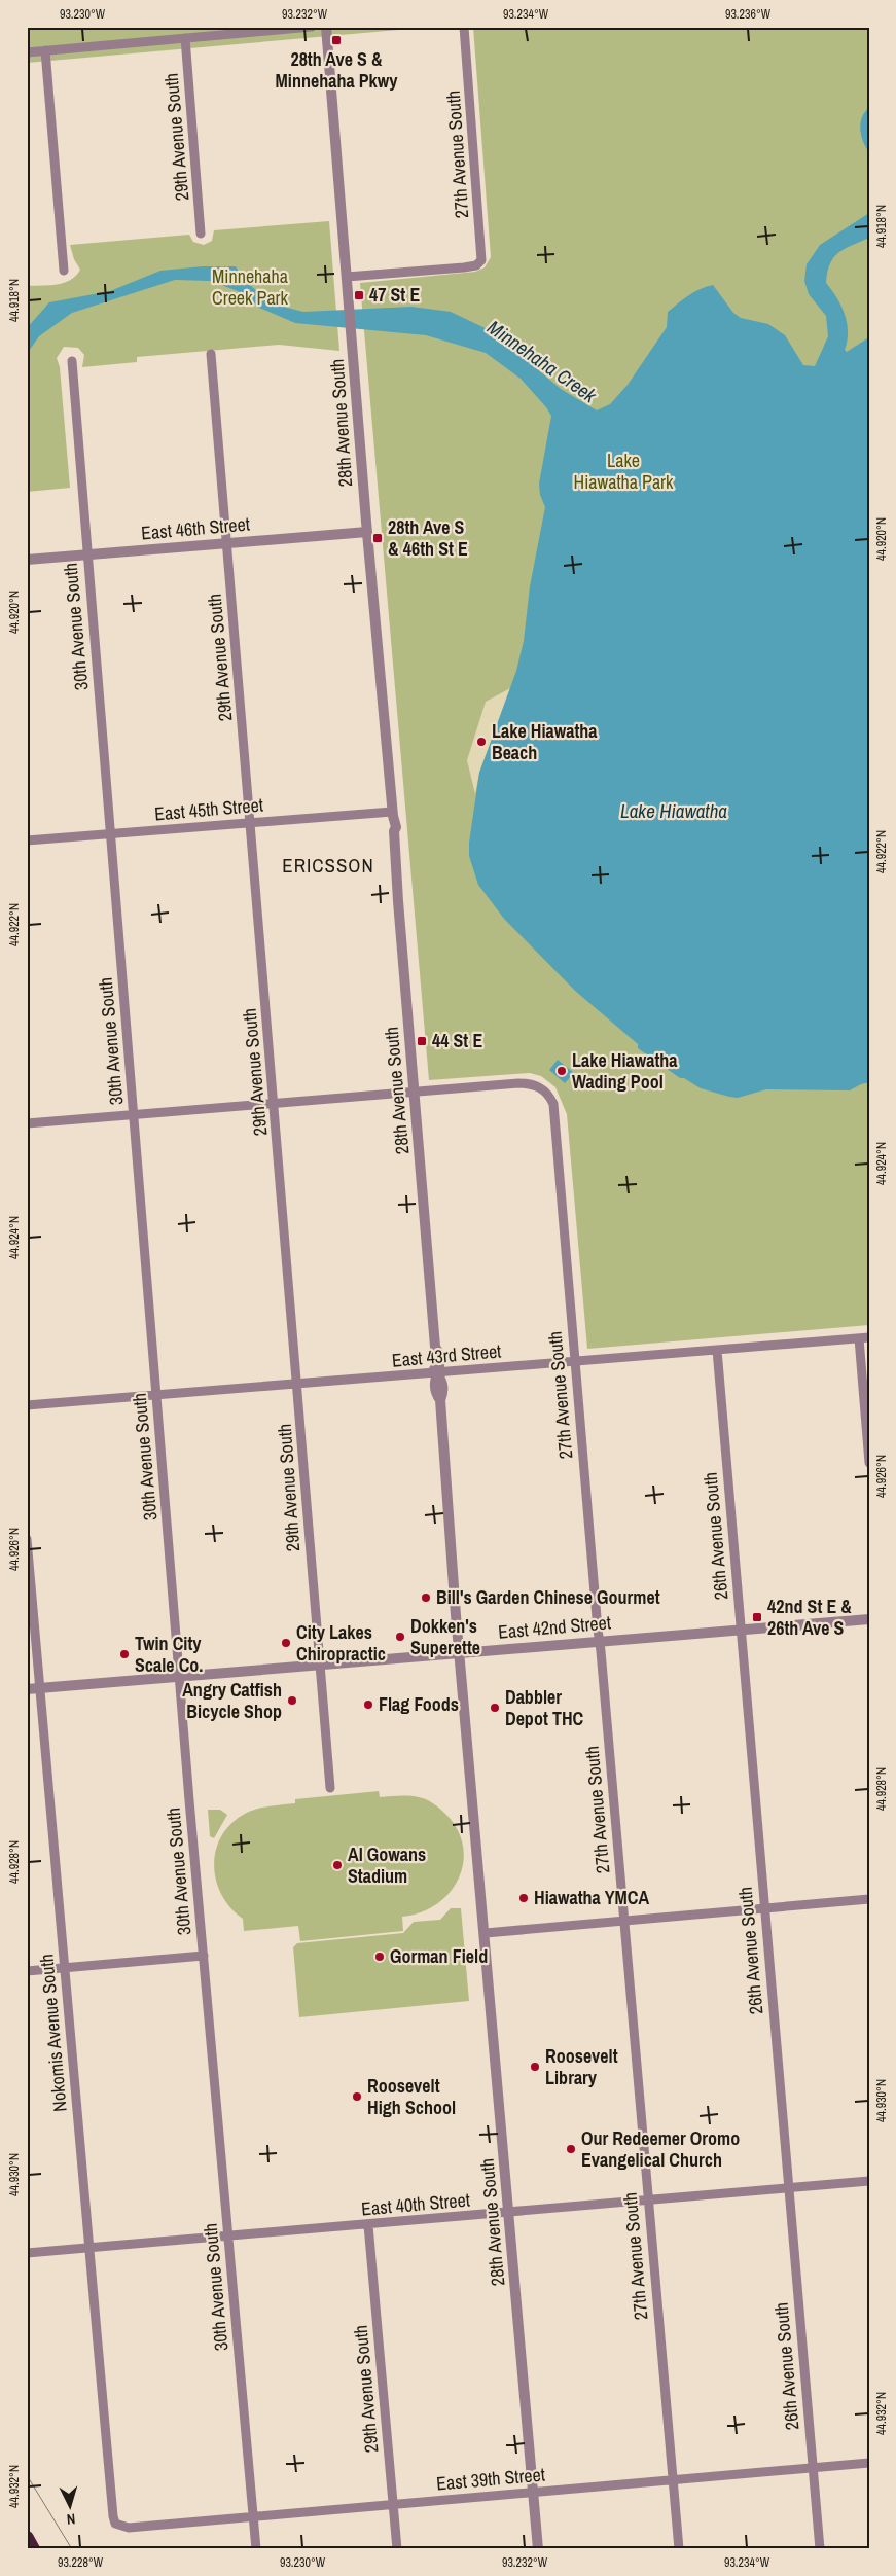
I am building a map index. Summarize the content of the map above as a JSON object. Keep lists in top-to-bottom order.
{
  "streets": {
    "street": [
      "29th Avenue South",
      "27th Avenue South",
      "28th Avenue South",
      "East 46th Street",
      "30th Avenue South",
      "East 45th Street",
      "East 43rd Street",
      "26th Avenue South",
      "East 42nd Street",
      "Nokomis Avenue South",
      "East 40th Street",
      "East 39th Street"
    ]
  },
  "crossings": [
    ["29th Avenue South", "East 46th Street"],
    ["29th Avenue South", "East 45th Street"],
    ["29th Avenue South", "East 43rd Street"],
    ["29th Avenue South", "East 42nd Street"],
    ["29th Avenue South", "East 40th Street"],
    ["29th Avenue South", "East 39th Street"],
    ["27th Avenue South", "28th Avenue South"],
    ["27th Avenue South", "East 43rd Street"],
    ["27th Avenue South", "East 42nd Street"],
    ["27th Avenue South", "East 40th Street"],
    ["27th Avenue South", "East 39th Street"],
    ["28th Avenue South", "East 46th Street"],
    ["28th Avenue South", "East 45th Street"],
    ["28th Avenue South", "East 43rd Street"],
    ["28th Avenue South", "East 42nd Street"],
    ["28th Avenue South", "East 40th Street"],
    ["28th Avenue South", "East 39th Street"],
    ["East 46th Street", "30th Avenue South"],
    ["30th Avenue South", "East 45th Street"],
    ["30th Avenue South", "East 43rd Street"],
    ["30th Avenue South", "East 42nd Street"],
    ["30th Avenue South", "East 40th Street"],
    ["30th Avenue South", "East 39th Street"],
    ["East 43rd Street", "26th Avenue South"],
    ["26th Avenue South", "East 42nd Street"],
    ["26th Avenue South", "East 40th Street"],
    ["26th Avenue South", "East 39th Street"],
    ["East 42nd Street", "Nokomis Avenue South"],
    ["Nokomis Avenue South", "East 40th Street"],
    ["Nokomis Avenue South", "East 39th Street"]
  ],
  "districts": ["ERICSSON"],
  "water": ["Minnehaha Creek", "Lake Hiawatha"],
  "parks": ["Minnehaha Creek Park", "Lake Hiawatha Park"],
  "places": {
    "transit": [
      "28th Ave S & Minnehaha Pkwy",
      "47 St E",
      "28th Ave S & 46th St E",
      "44 St E",
      "42nd St E & 26th Ave S"
    ],
    "other": [
      "Lake Hiawatha Beach",
      "Lake Hiawatha Wading Pool",
      "Bill's Garden Chinese Gourmet",
      "Dokken's Superette",
      "City Lakes Chiropractic",
      "Twin City Scale Co.",
      "Angry Catfish Bicycle Shop",
      "Flag Foods",
      "Dabbler Depot THC",
      "Al Gowans Stadium",
      "Hiawatha YMCA",
      "Gorman Field",
      "Roosevelt Library",
      "Roosevelt High School",
      "Our Redeemer Oromo Evangelical Church"
    ]
  },
  "north": "bottom",
  "coordinates": [
    "93.230°W",
    "93.232°W",
    "93.234°W",
    "93.236°W",
    "44.918°N",
    "44.920°N",
    "44.922°N",
    "44.924°N",
    "44.926°N",
    "44.928°N",
    "44.930°N",
    "44.932°N",
    "93.228°W"
  ]
}
